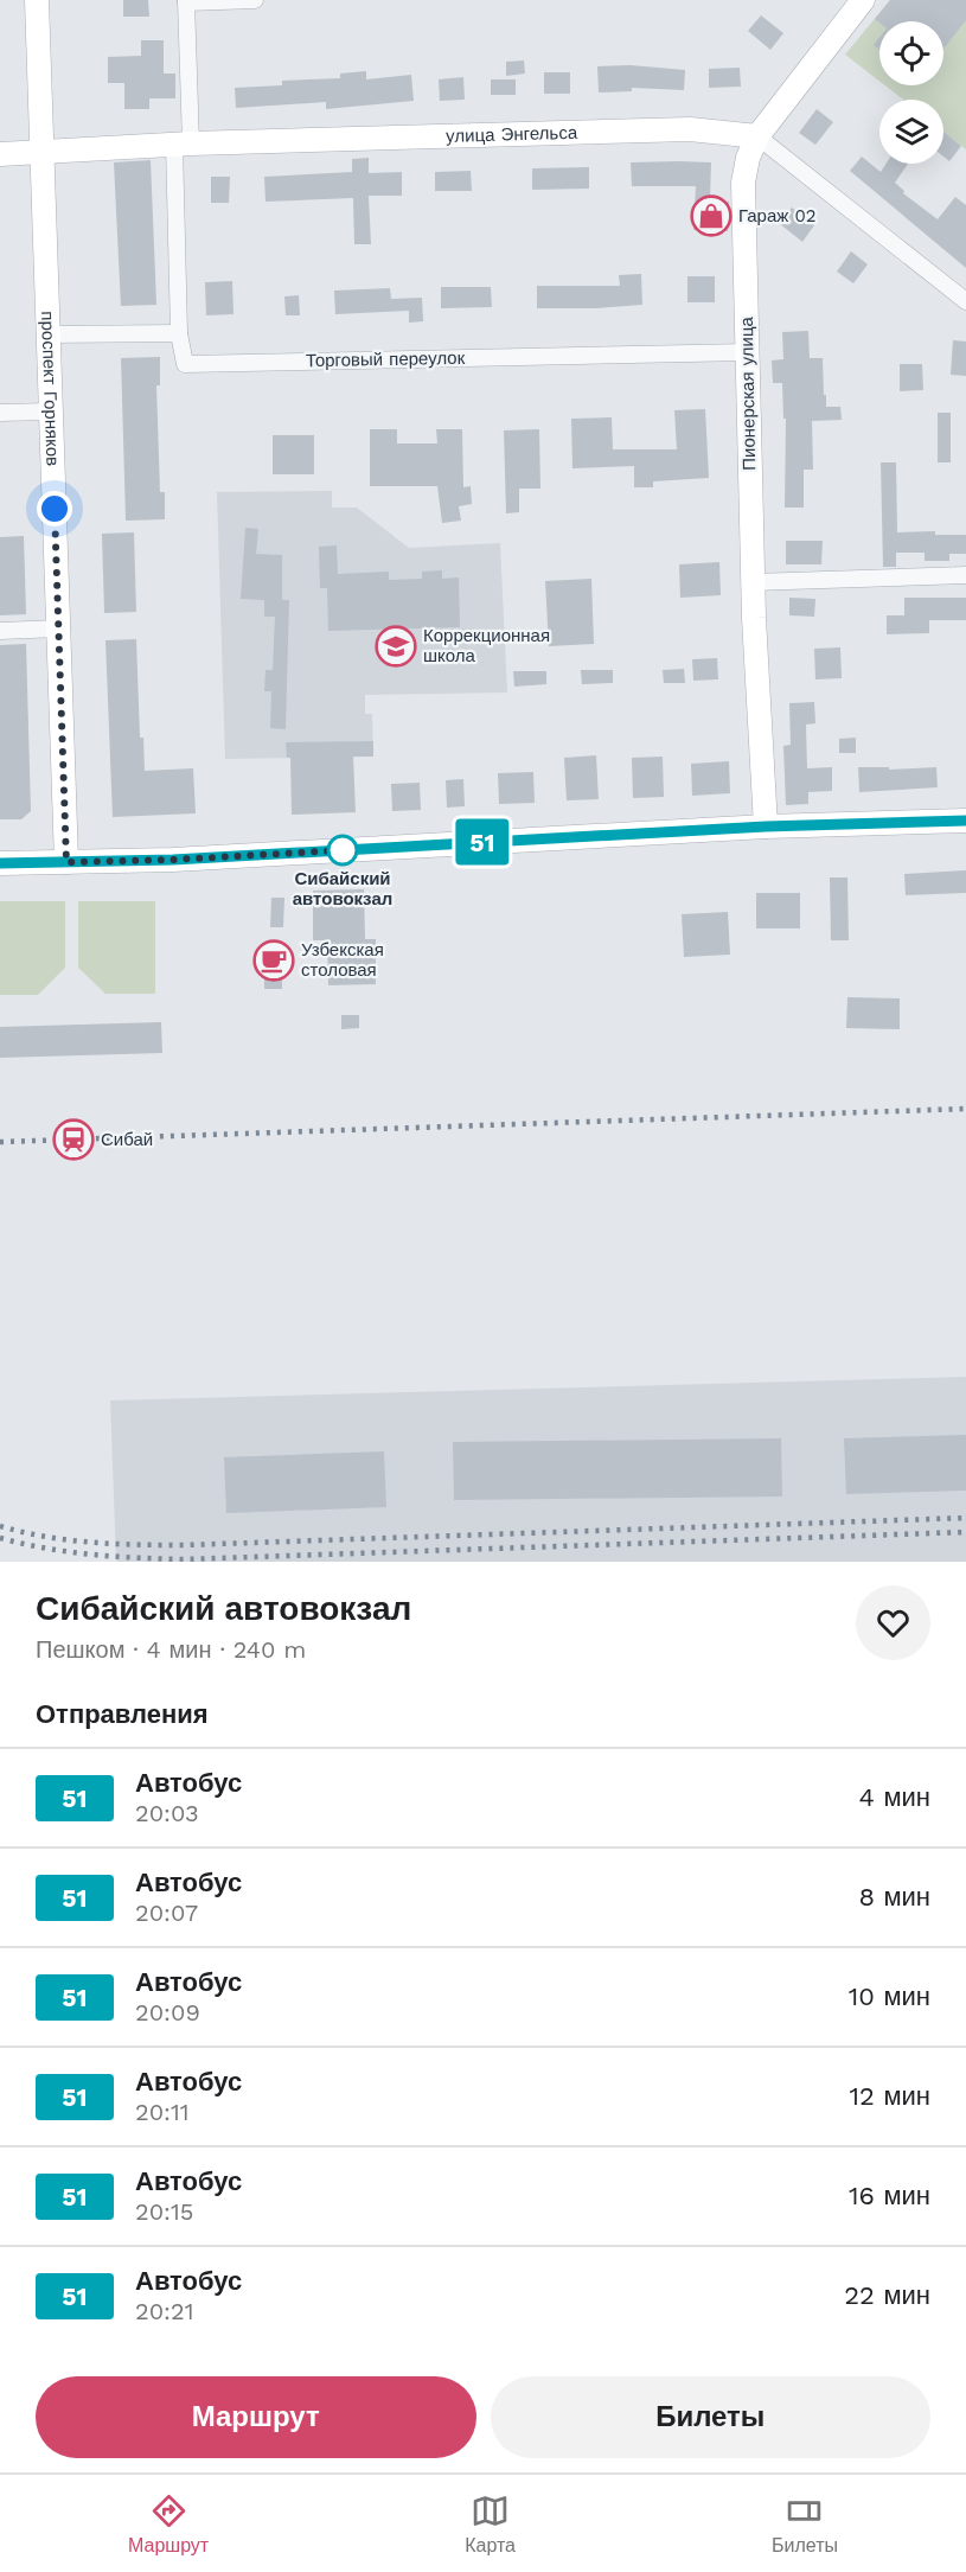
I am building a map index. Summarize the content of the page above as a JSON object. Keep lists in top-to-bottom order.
{
  "streets": {
    "main road": ["улица Энгельса", "проспект Горняков", "Пионерская улица"],
    "street": ["Торговый переулок"]
  },
  "crossings": [
    ["улица Энгельса", "проспект Горняков"],
    ["улица Энгельса", "Пионерская улица"],
    ["Торговый переулок", "Пионерская улица"]
  ],
  "places": {
    "shop": ["Гараж 02"],
    "school or university": ["Коррекционная школа"],
    "other": ["Сибайский автовокзал"],
    "cafe": ["Узбекская столовая"],
    "station": ["Сибай"]
  },
  "lines": ["bus line 51"],
  "page": {
    "on_map": "51",
    "heading": [
      ["Сибайский автовокзал", "Пешком · 4 мин · 240 m"],
      "Отправления"
    ],
    "list": [
      {
        "mark": "51",
        "name": "Автобус",
        "note": "20:03",
        "value": "4 мин"
      },
      {
        "mark": "51",
        "name": "Автобус",
        "note": "20:07",
        "value": "8 мин"
      },
      {
        "mark": "51",
        "name": "Автобус",
        "note": "20:09",
        "value": "10 мин"
      },
      {
        "mark": "51",
        "name": "Автобус",
        "note": "20:11",
        "value": "12 мин"
      },
      {
        "mark": "51",
        "name": "Автобус",
        "note": "20:15",
        "value": "16 мин"
      },
      {
        "mark": "51",
        "name": "Автобус",
        "note": "20:21",
        "value": "22 мин"
      }
    ],
    "buttons": ["Маршрут", "Билеты"],
    "tabs": ["Маршрут", "Карта", "Билеты"]
  }
}
